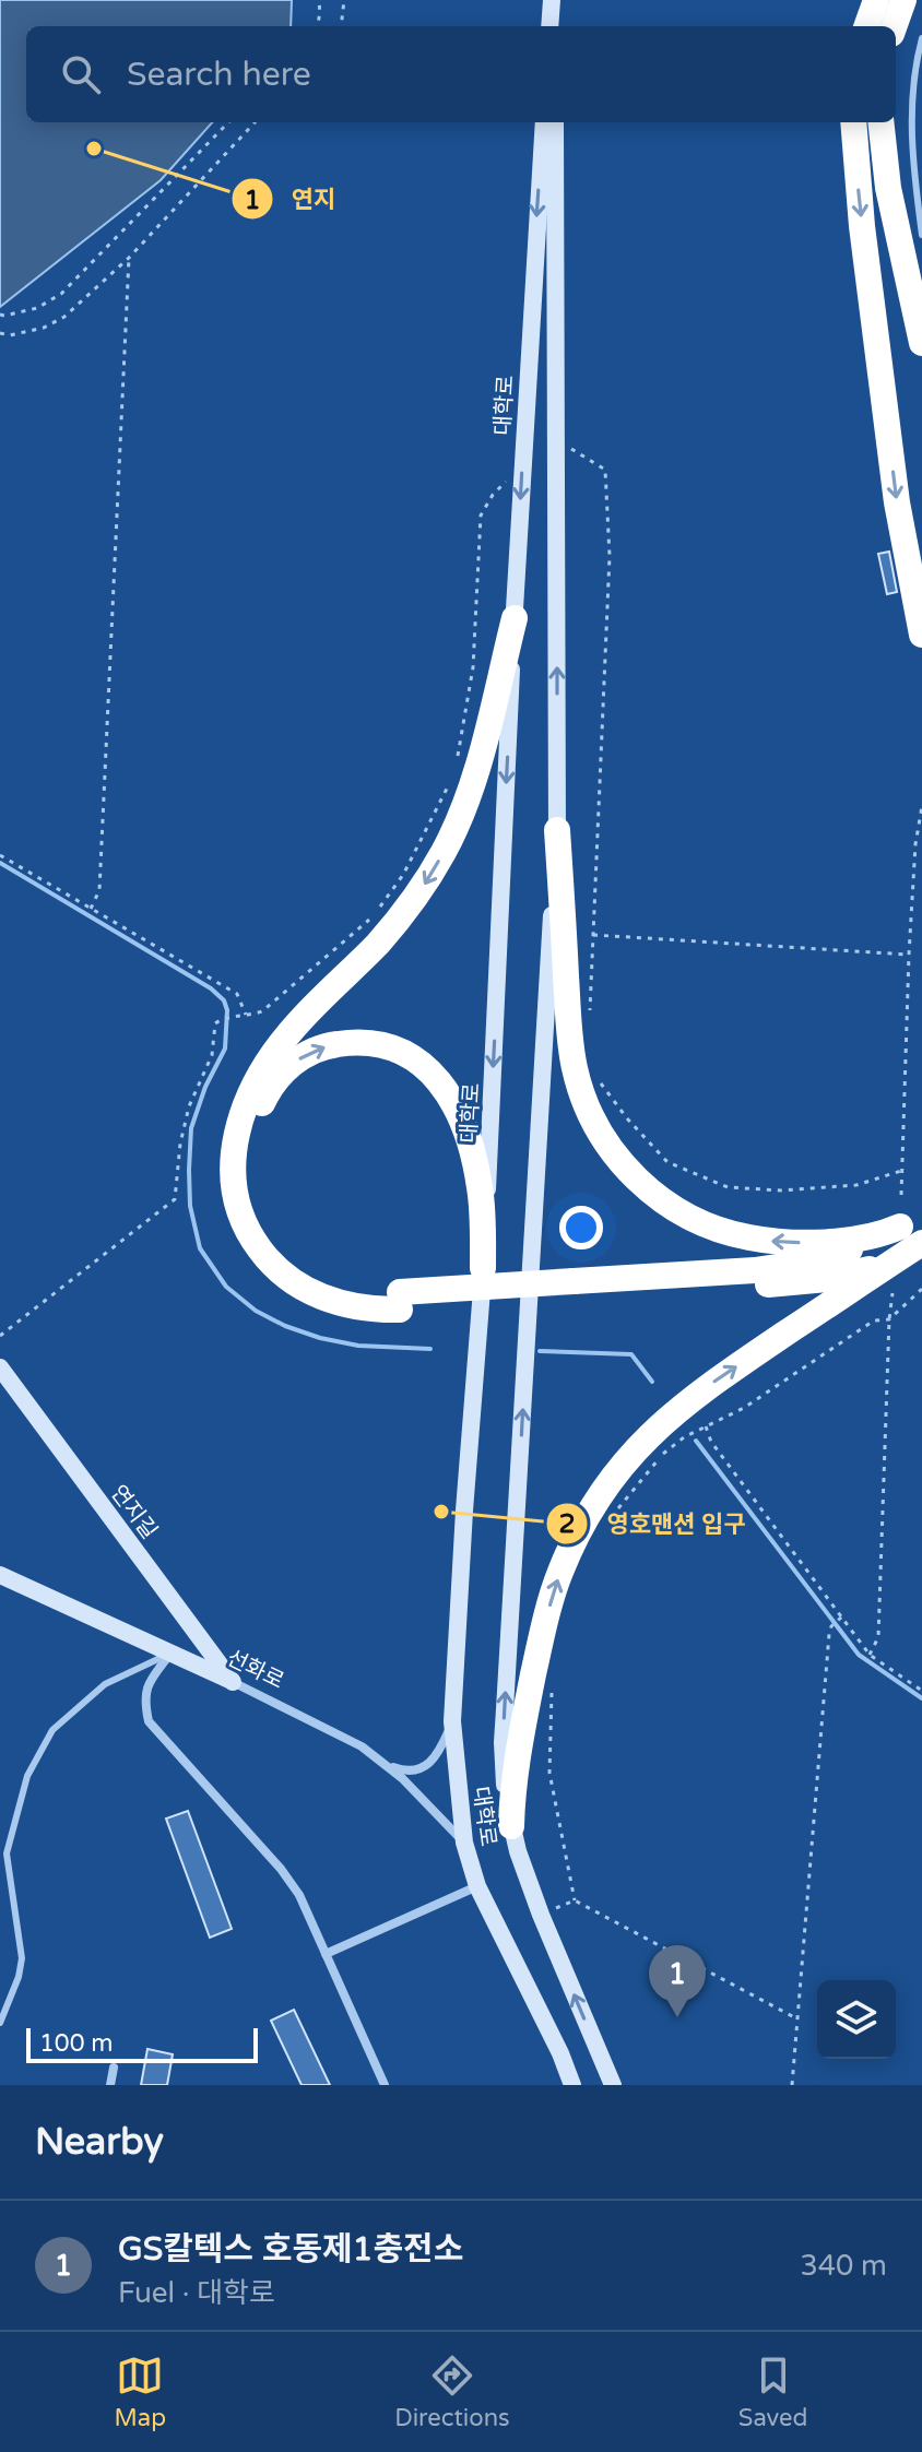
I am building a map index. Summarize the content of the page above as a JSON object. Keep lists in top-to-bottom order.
{
  "streets": {
    "main road": ["대학로", "연지길", "선화로"]
  },
  "crossings": [
    ["대학로", "선화로"],
    ["연지길", "선화로"]
  ],
  "places": ["연지", "영호맨션 입구"],
  "scale_bar": "100 m",
  "page": {
    "search": "Search here",
    "pins": "1",
    "scale": "100 m",
    "heading": "Nearby",
    "list": [
      {
        "mark": "1",
        "name": "GS칼텍스 호동제1충전소",
        "note": "Fuel · 대학로",
        "value": "340 m"
      }
    ],
    "nav": ["Map", "Directions", "Saved"]
  }
}
